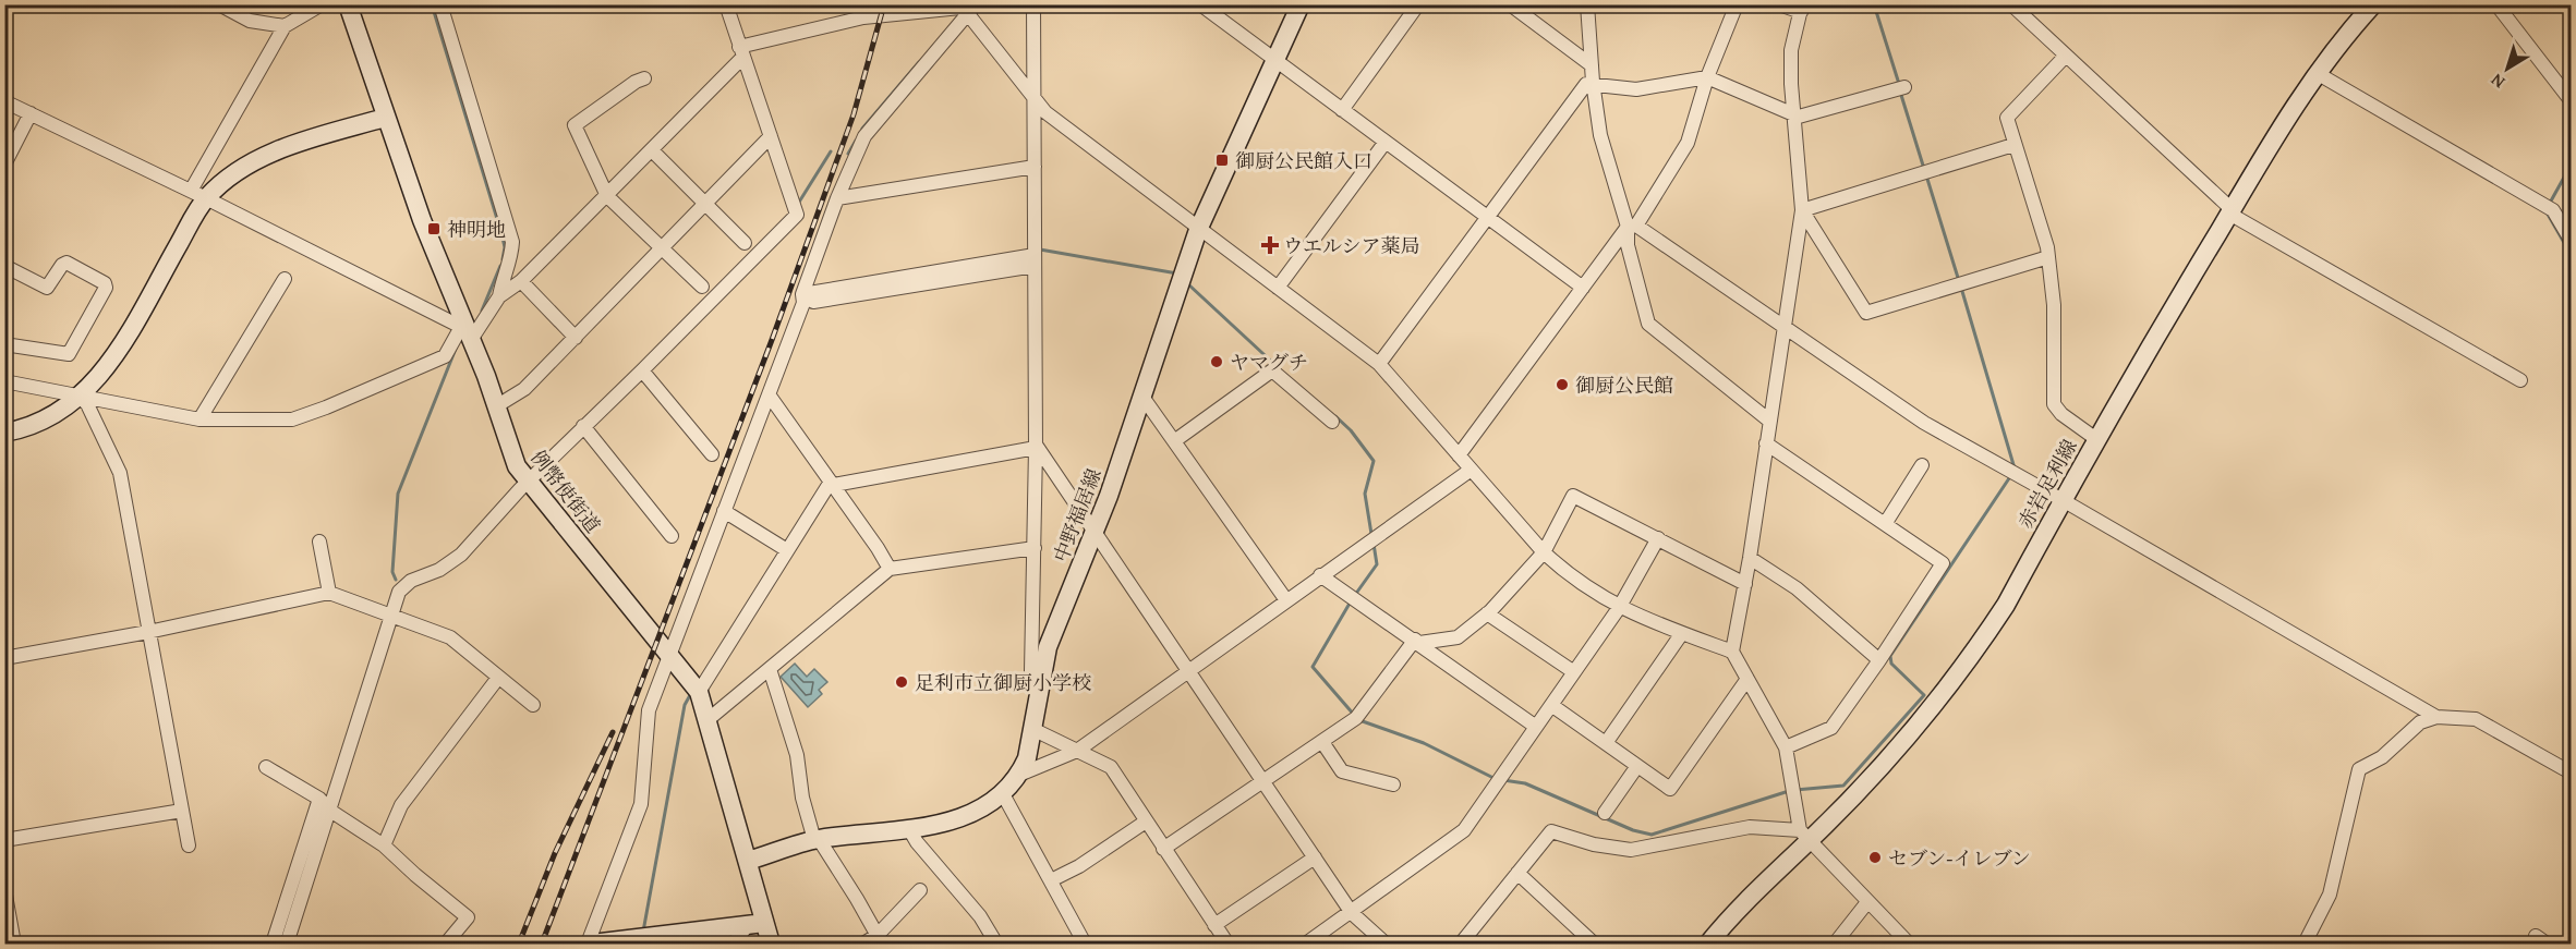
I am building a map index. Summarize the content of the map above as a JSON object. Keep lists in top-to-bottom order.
{
  "streets": {
    "main road": ["赤岩足利線", "例幣使街道", "中野福居線"]
  },
  "crossings": [
    ["例幣使街道", "中野福居線"]
  ],
  "places": {
    "transit": ["御厨公民館入口", "神明地"],
    "health": ["ウエルシア薬局"],
    "other": [
      "ヤマグチ",
      "御厨公民館",
      "足利市立御厨小学校",
      "セブン-イレブン"
    ]
  },
  "north": "bottom left"
}
